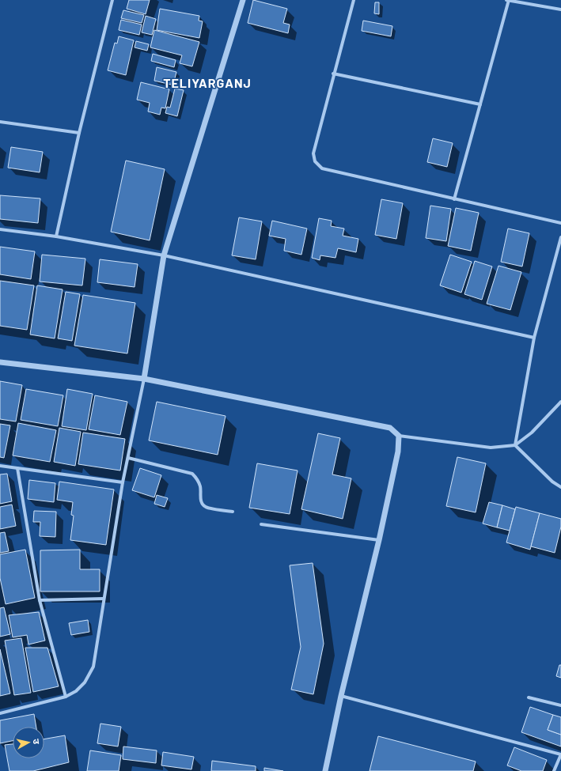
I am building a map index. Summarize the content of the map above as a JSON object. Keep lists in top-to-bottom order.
{
  "districts": ["TELIYARGANJ"],
  "north": "right"
}
